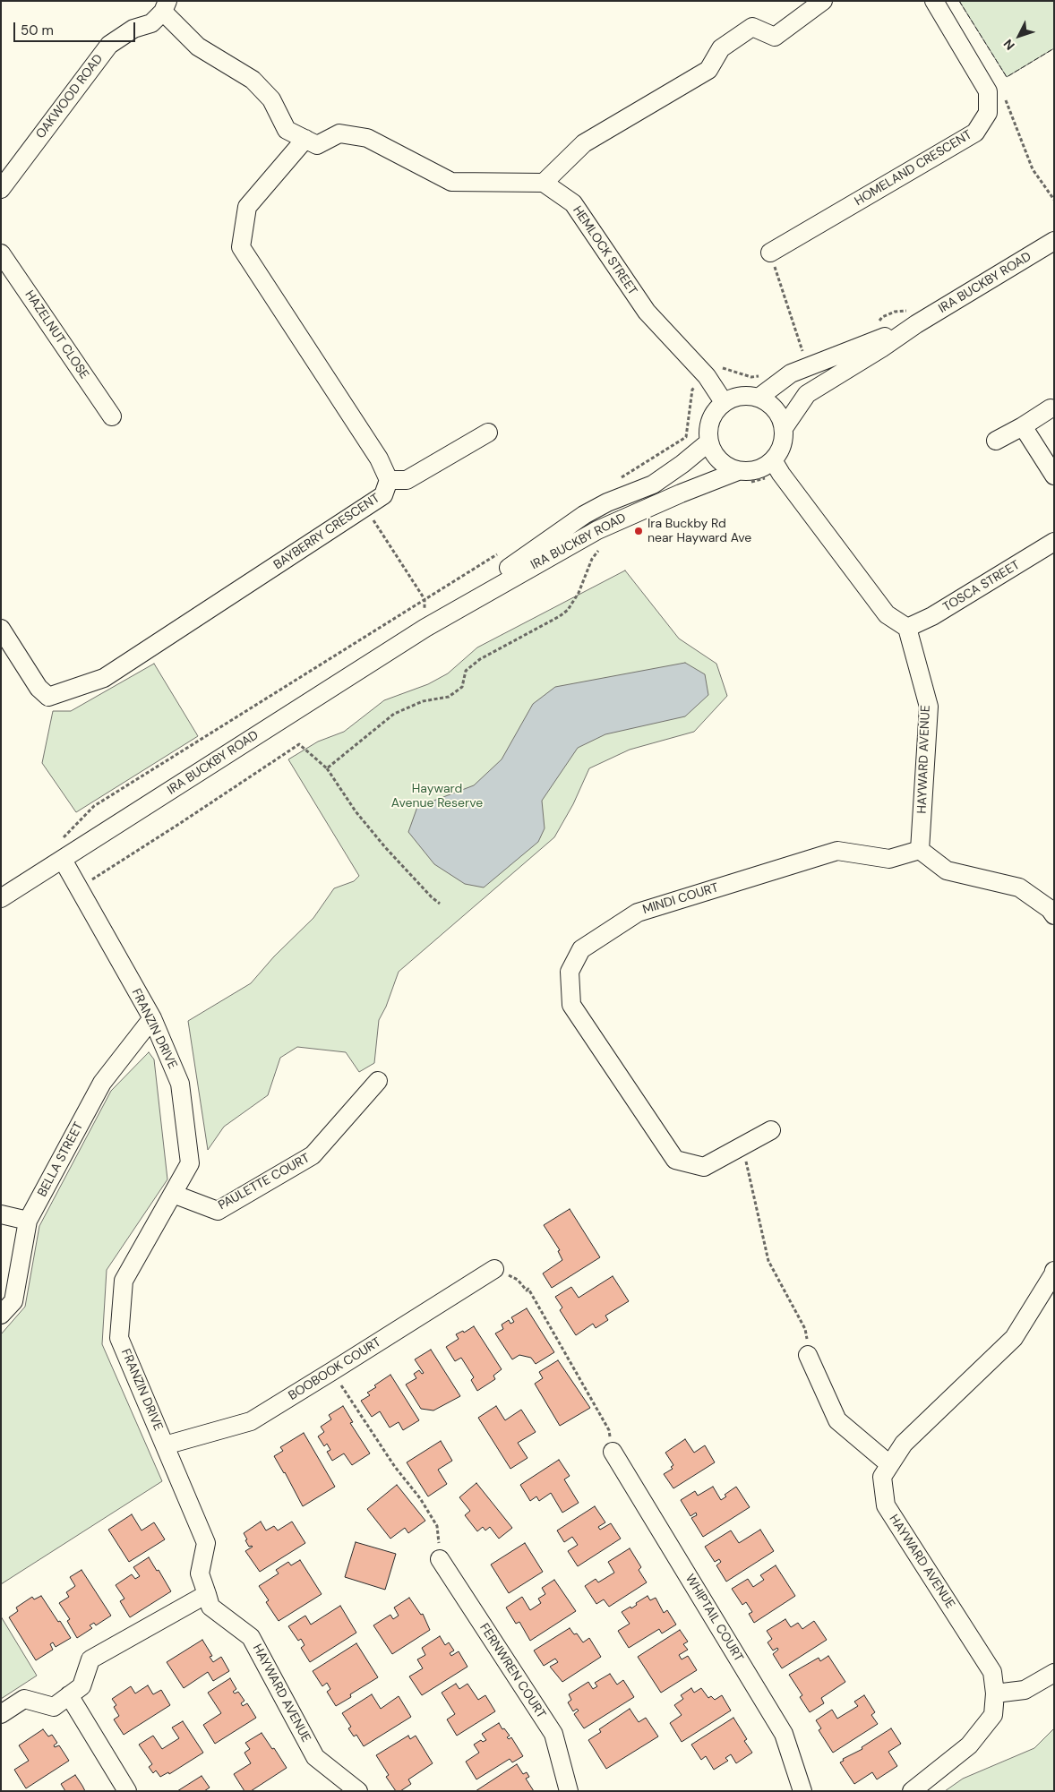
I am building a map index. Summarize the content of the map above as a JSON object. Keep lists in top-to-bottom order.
{
  "streets": {
    "street": [
      "OAKWOOD ROAD",
      "HOMELAND CRESCENT",
      "HEMLOCK STREET",
      "IRA BUCKBY ROAD",
      "HAZELNUT CLOSE",
      "BAYBERRY CRESCENT",
      "TOSCA STREET",
      "HAYWARD AVENUE",
      "MINDI COURT",
      "FRANZIN DRIVE",
      "BELLA STREET",
      "PAULETTE COURT",
      "BOOBOOK COURT",
      "WHIPTAIL COURT",
      "FERNWREN COURT"
    ]
  },
  "crossings": [
    ["HEMLOCK STREET", "IRA BUCKBY ROAD"],
    ["IRA BUCKBY ROAD", "FRANZIN DRIVE"],
    ["TOSCA STREET", "HAYWARD AVENUE"],
    ["HAYWARD AVENUE", "MINDI COURT"],
    ["HAYWARD AVENUE", "FRANZIN DRIVE"],
    ["FRANZIN DRIVE", "BELLA STREET"],
    ["FRANZIN DRIVE", "PAULETTE COURT"],
    ["FRANZIN DRIVE", "BOOBOOK COURT"]
  ],
  "parks": ["Hayward Avenue Reserve"],
  "places": ["Ira Buckby Rd near Hayward Ave"],
  "scale_bar": "50 m",
  "north": "bottom left"
}
